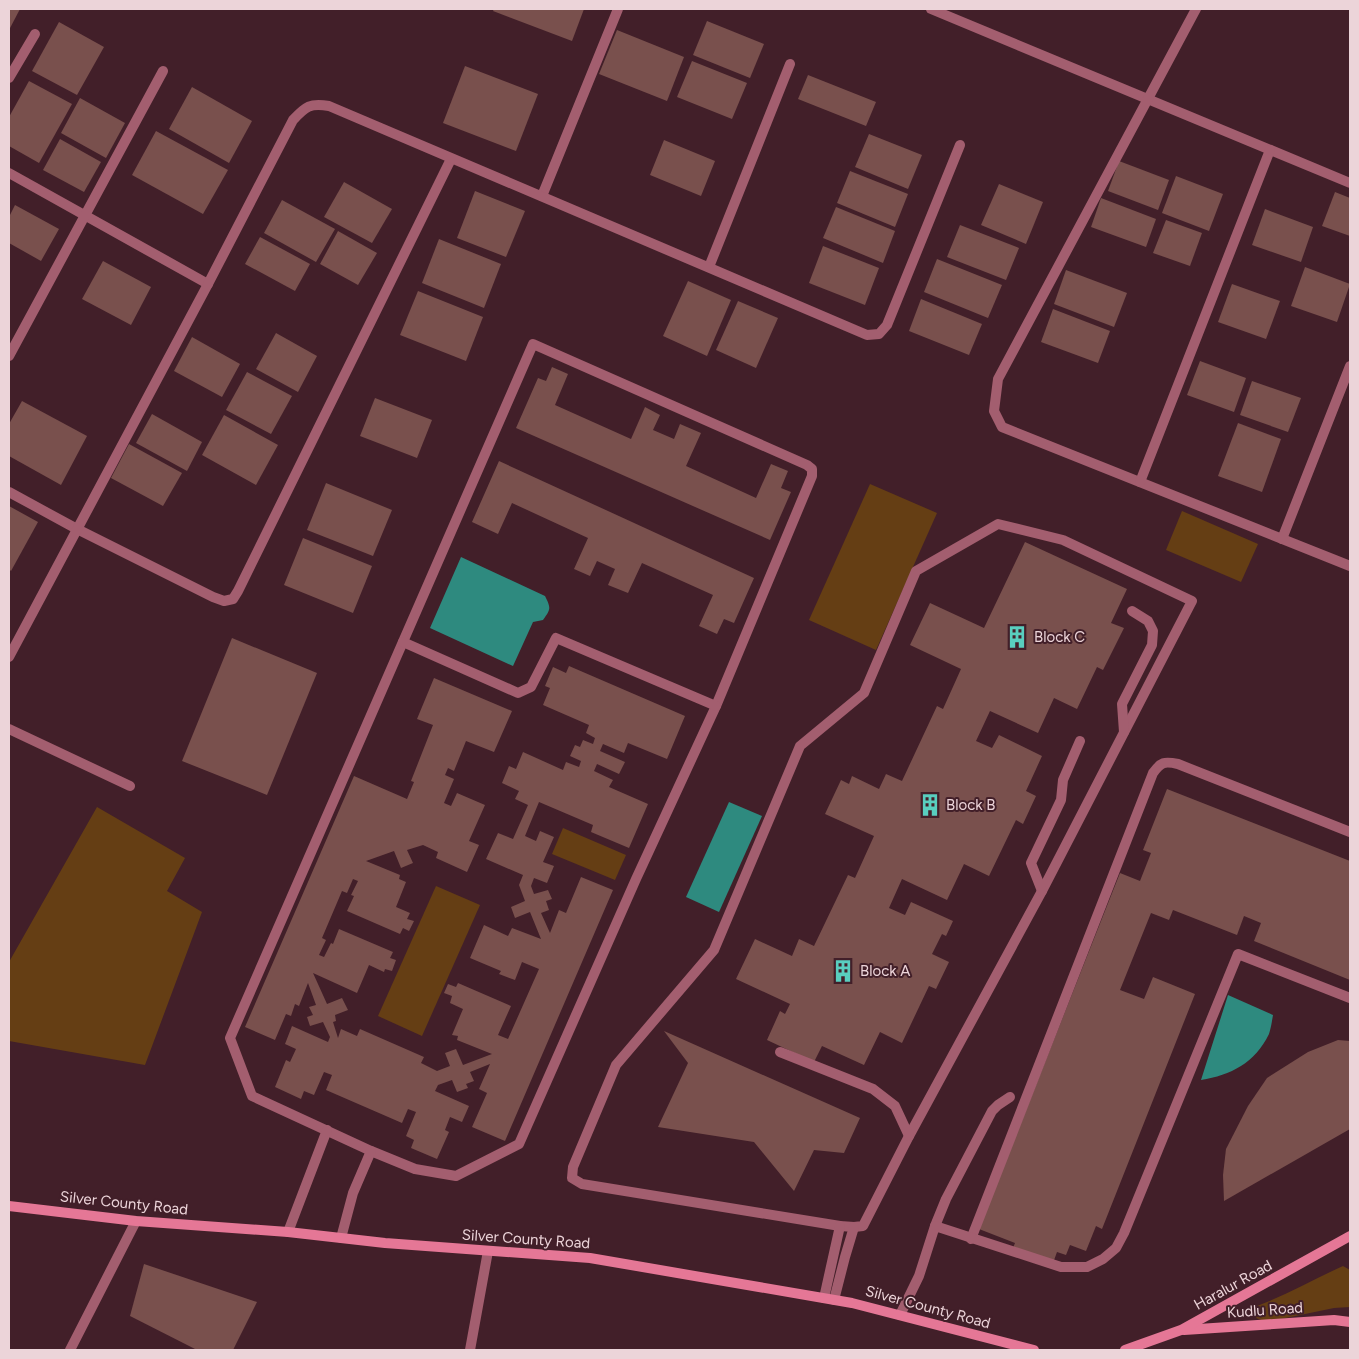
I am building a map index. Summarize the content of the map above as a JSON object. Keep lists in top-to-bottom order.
{
  "streets": {
    "street": ["Silver County Road", "Haralur Road", "Kudlu Road"]
  },
  "crossings": [
    ["Haralur Road", "Kudlu Road"]
  ],
  "places": {
    "building": ["Block C", "Block B", "Block A"]
  }
}
